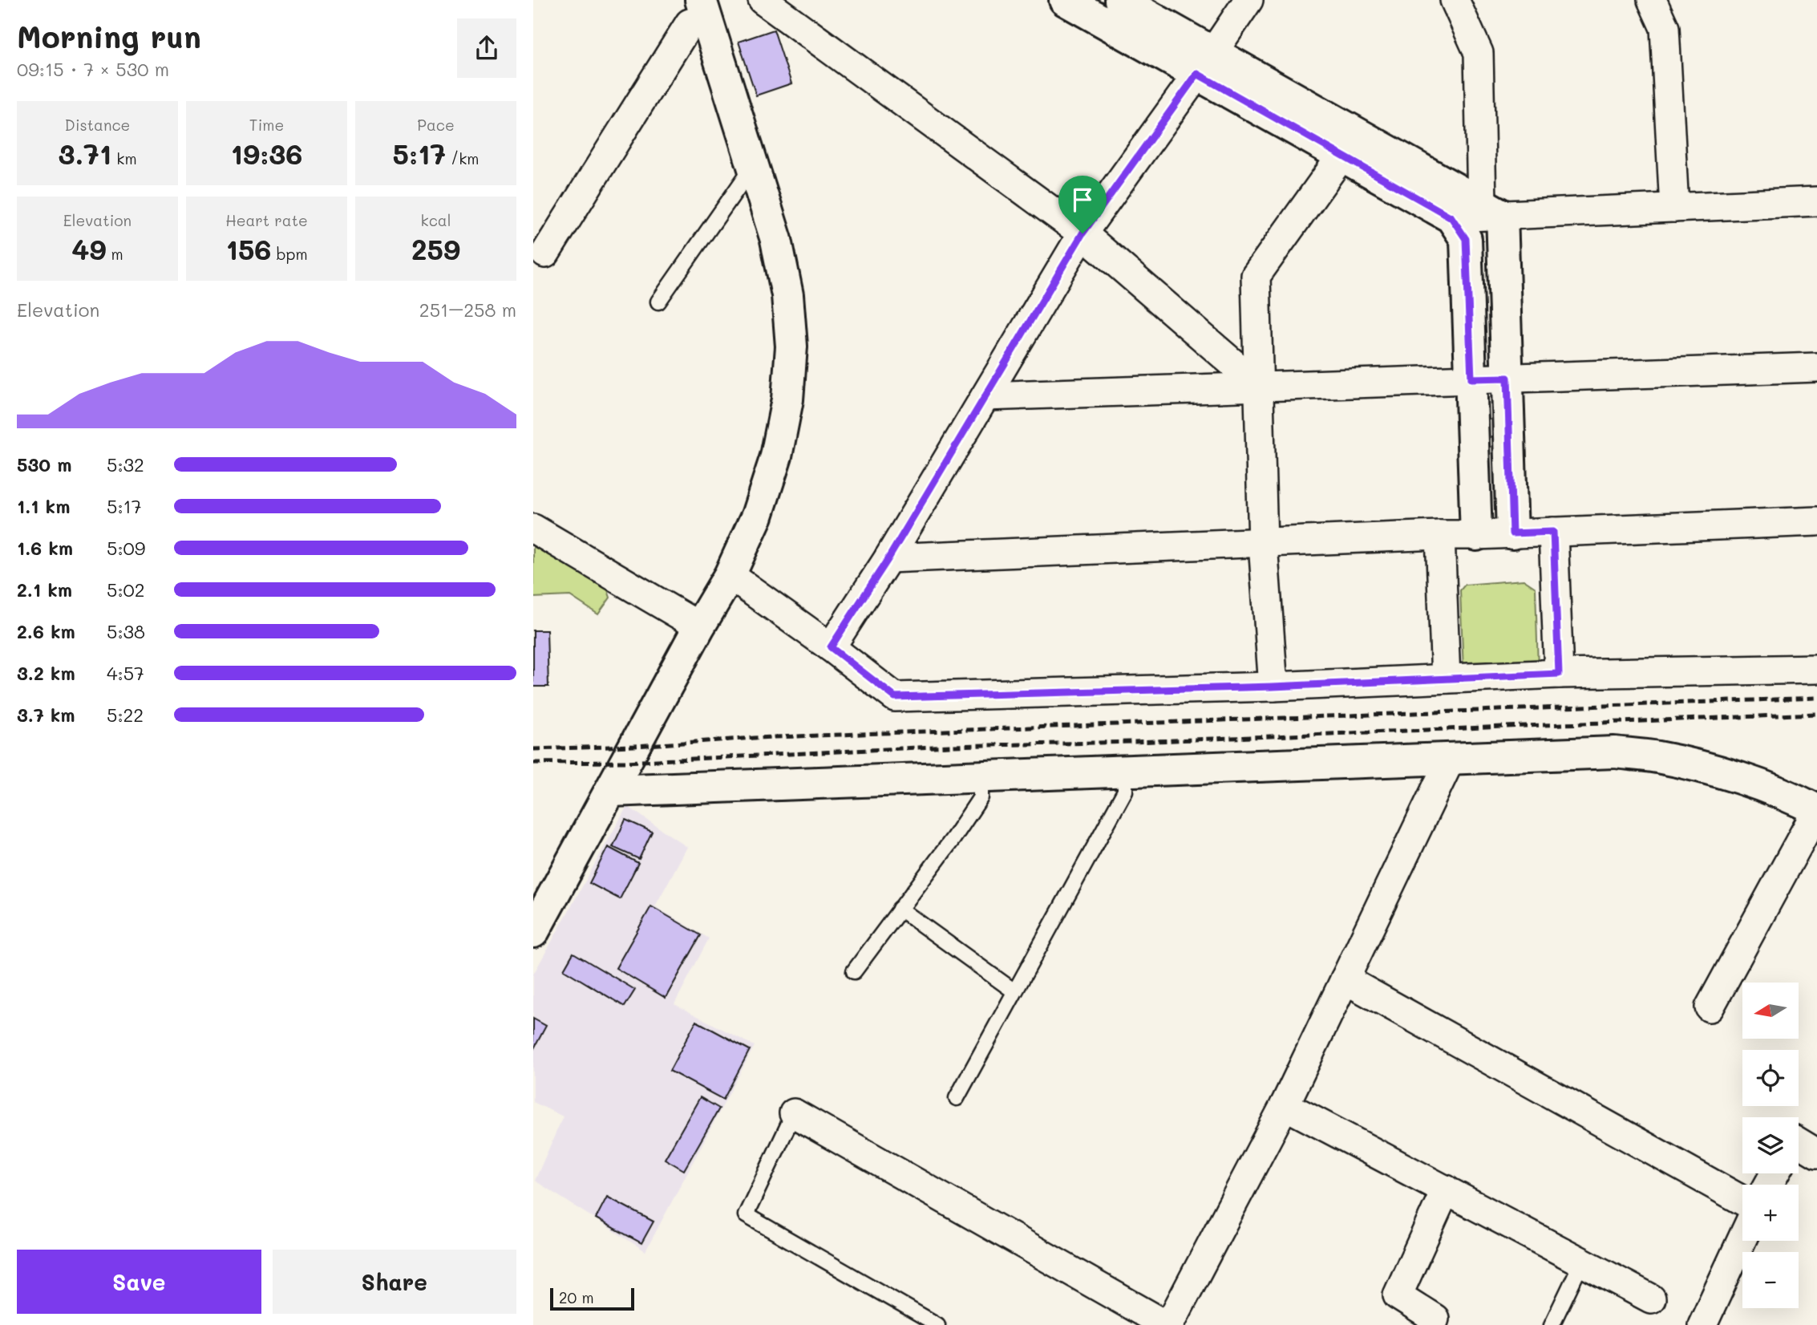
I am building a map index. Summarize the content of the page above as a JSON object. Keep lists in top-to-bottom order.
{
  "scale_bar": "20 m",
  "north": "left",
  "page": {
    "heading": ["Morning run", "09:15 · 7 × 530 m"],
    "stats": [
      ["Distance", "3.71 km"],
      ["Time", "19:36"],
      ["Pace", "5:17 /km"],
      ["Elevation", "49 m"],
      ["Heart rate", "156 bpm"],
      ["kcal", "259"]
    ],
    "chart": ["Elevation", "251–258 m"],
    "list": [
      {
        "name": "530 m",
        "note": "5:32"
      },
      {
        "name": "1.1 km",
        "note": "5:17"
      },
      {
        "name": "1.6 km",
        "note": "5:09"
      },
      {
        "name": "2.1 km",
        "note": "5:02"
      },
      {
        "name": "2.6 km",
        "note": "5:38"
      },
      {
        "name": "3.2 km",
        "note": "4:57"
      },
      {
        "name": "3.7 km",
        "note": "5:22"
      }
    ],
    "map_buttons": ["+", "−"],
    "buttons": ["Save", "Share"],
    "scale": "20 m"
  }
}
